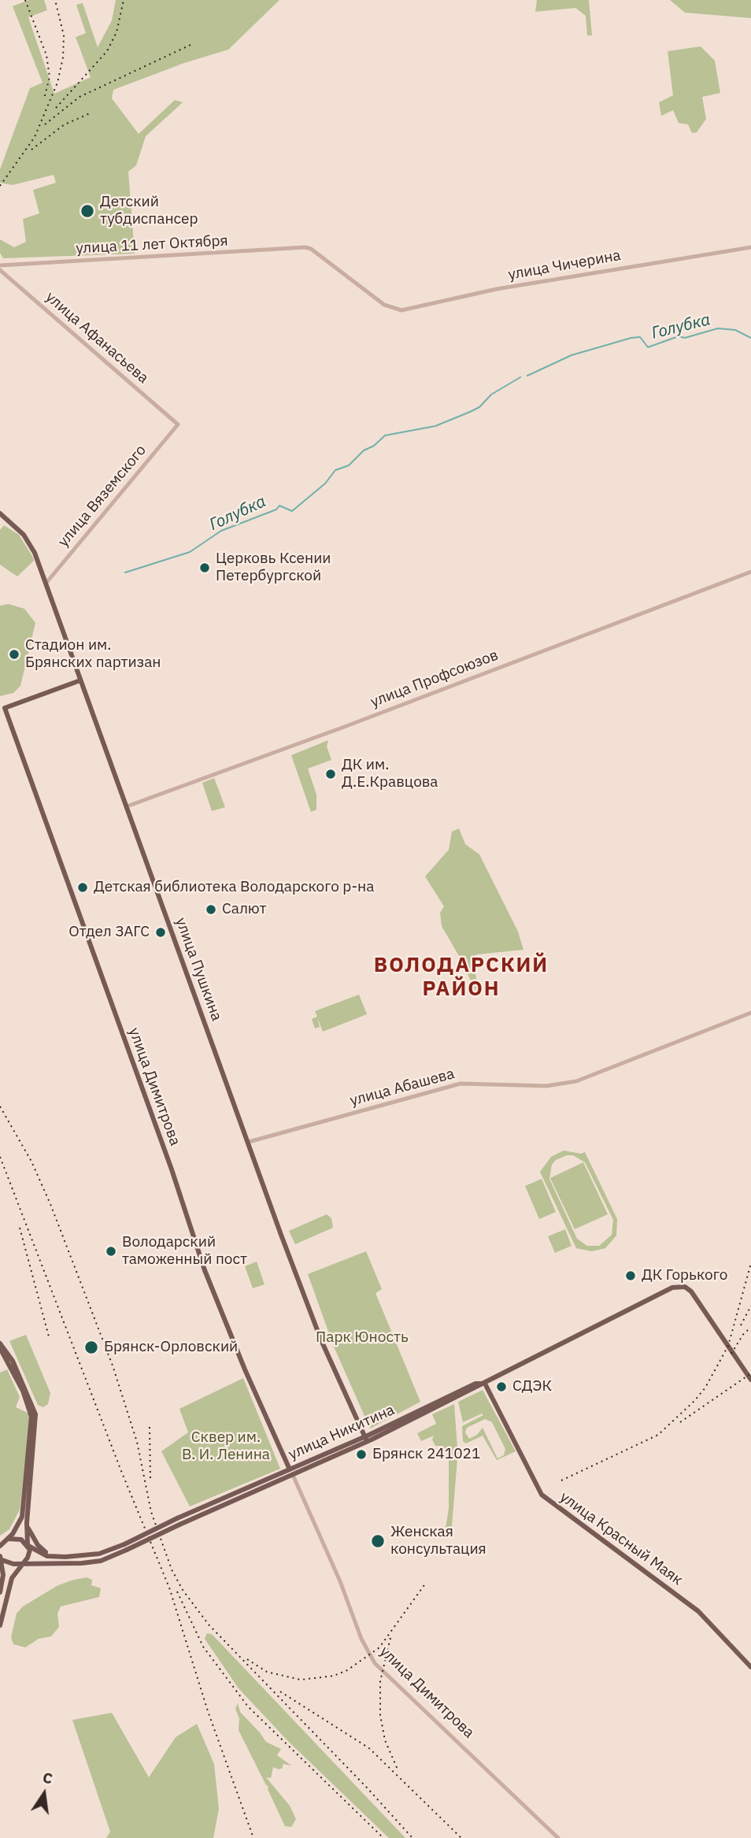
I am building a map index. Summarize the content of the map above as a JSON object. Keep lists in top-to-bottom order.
{
  "streets": {
    "main road": [
      "улица Пушкина",
      "улица Димитрова",
      "улица Никитина",
      "улица Красный Маяк"
    ],
    "street": [
      "улица 11 лет Октября",
      "улица Чичерина",
      "улица Афанасьева",
      "улица Вяземского",
      "улица Профсоюзов",
      "улица Абашева"
    ]
  },
  "crossings": [
    ["улица 11 лет Октября", "улица Чичерина"],
    ["улица Афанасьева", "улица Вяземского"],
    ["улица Вяземского", "улица Пушкина"],
    ["улица Профсоюзов", "улица Пушкина"],
    ["улица Пушкина", "улица Димитрова"],
    ["улица Пушкина", "улица Абашева"],
    ["улица Пушкина", "улица Никитина"],
    ["улица Димитрова", "улица Никитина"],
    ["улица Никитина", "улица Красный Маяк"]
  ],
  "districts": ["ВОЛОДАРСКИЙ РАЙОН"],
  "water": ["Голубка"],
  "parks": ["Парк Юность", "Сквер им. В. И. Ленина"],
  "places": [
    "Детский тубдиспансер",
    "Церковь Ксении Петербургской",
    "Стадион им. Брянских партизан",
    "ДК им. Д.Е.Кравцова",
    "Детская библиотека Володарского р-на",
    "Салют",
    "Отдел ЗАГС",
    "Володарский таможенный пост",
    "ДК Горького",
    "Брянск-Орловский",
    "СДЭК",
    "Брянск 241021",
    "Женская консультация"
  ],
  "north": "top"
}
